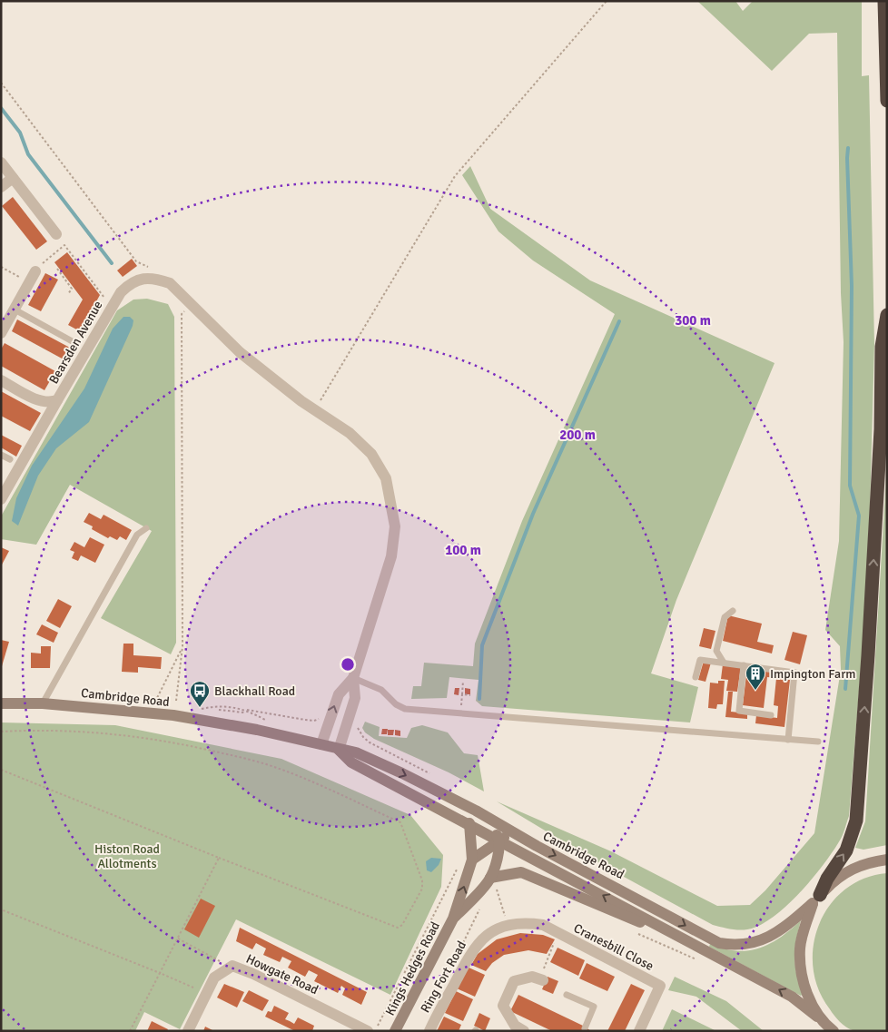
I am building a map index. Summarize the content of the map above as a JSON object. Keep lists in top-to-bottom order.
{
  "streets": {
    "main road": ["Cambridge Road", "Kings Hedges Road"],
    "street": [
      "Bearsden Avenue",
      "Cranesbill Close",
      "Howgate Road",
      "Ring Fort Road"
    ]
  },
  "crossings": [
    ["Cambridge Road", "Kings Hedges Road"],
    ["Cranesbill Close", "Ring Fort Road"]
  ],
  "parks": ["Histon Road Allotments"],
  "places": {
    "building": ["Impington Farm"],
    "bus stop": ["Blackhall Road"]
  },
  "rings": ["300 m", "200 m", "100 m"]
}
